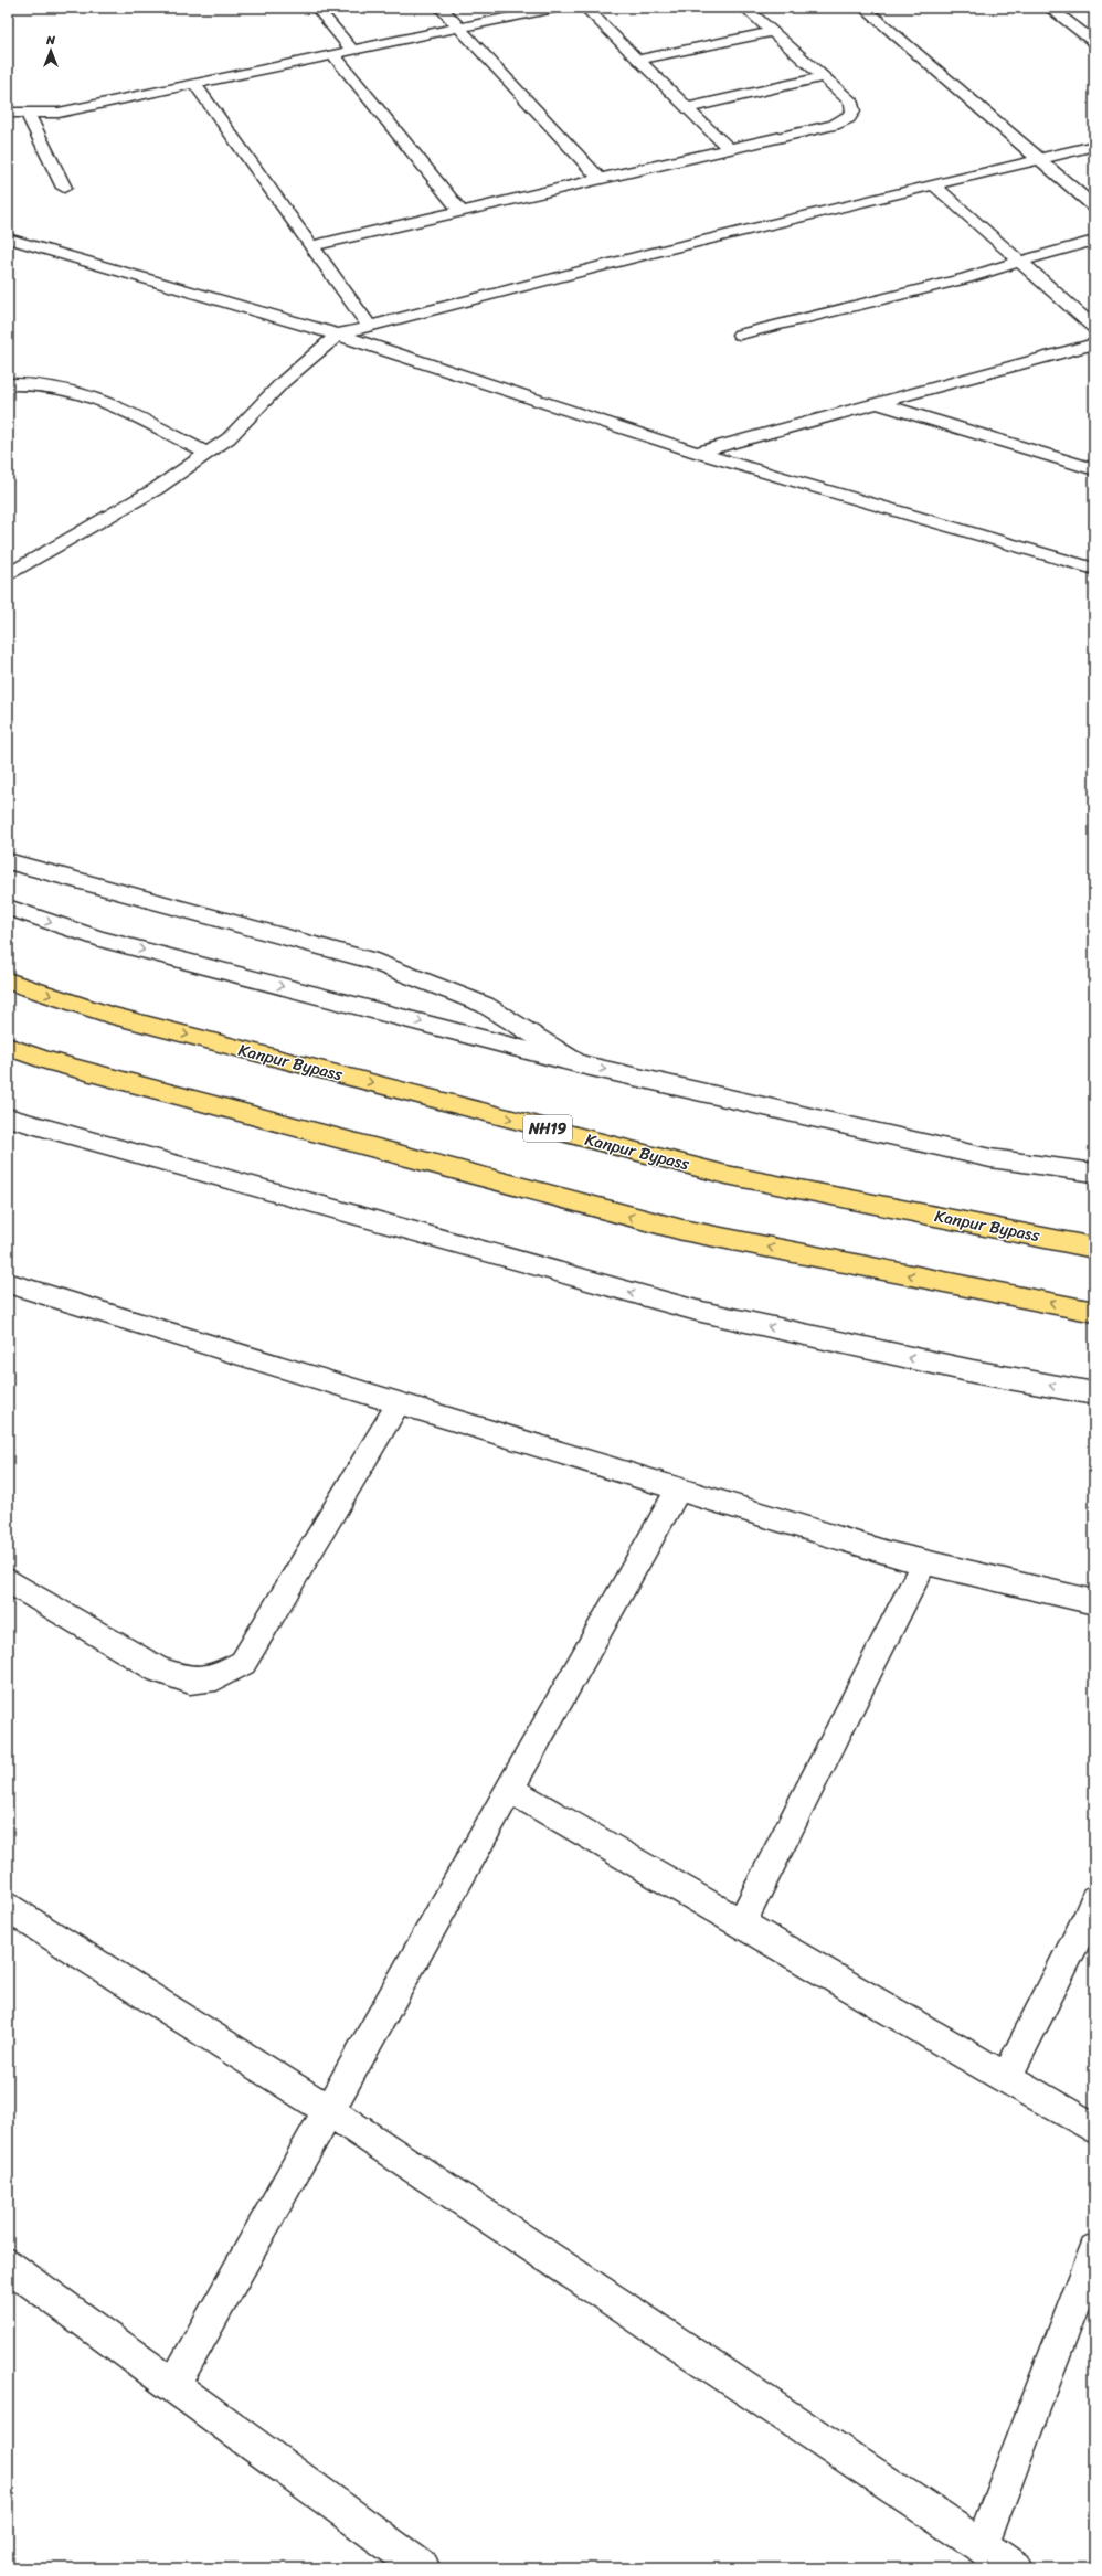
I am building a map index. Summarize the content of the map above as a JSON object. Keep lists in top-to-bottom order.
{
  "streets": {
    "highway": ["Kanpur Bypass", "NH19"]
  },
  "north": "top"
}
